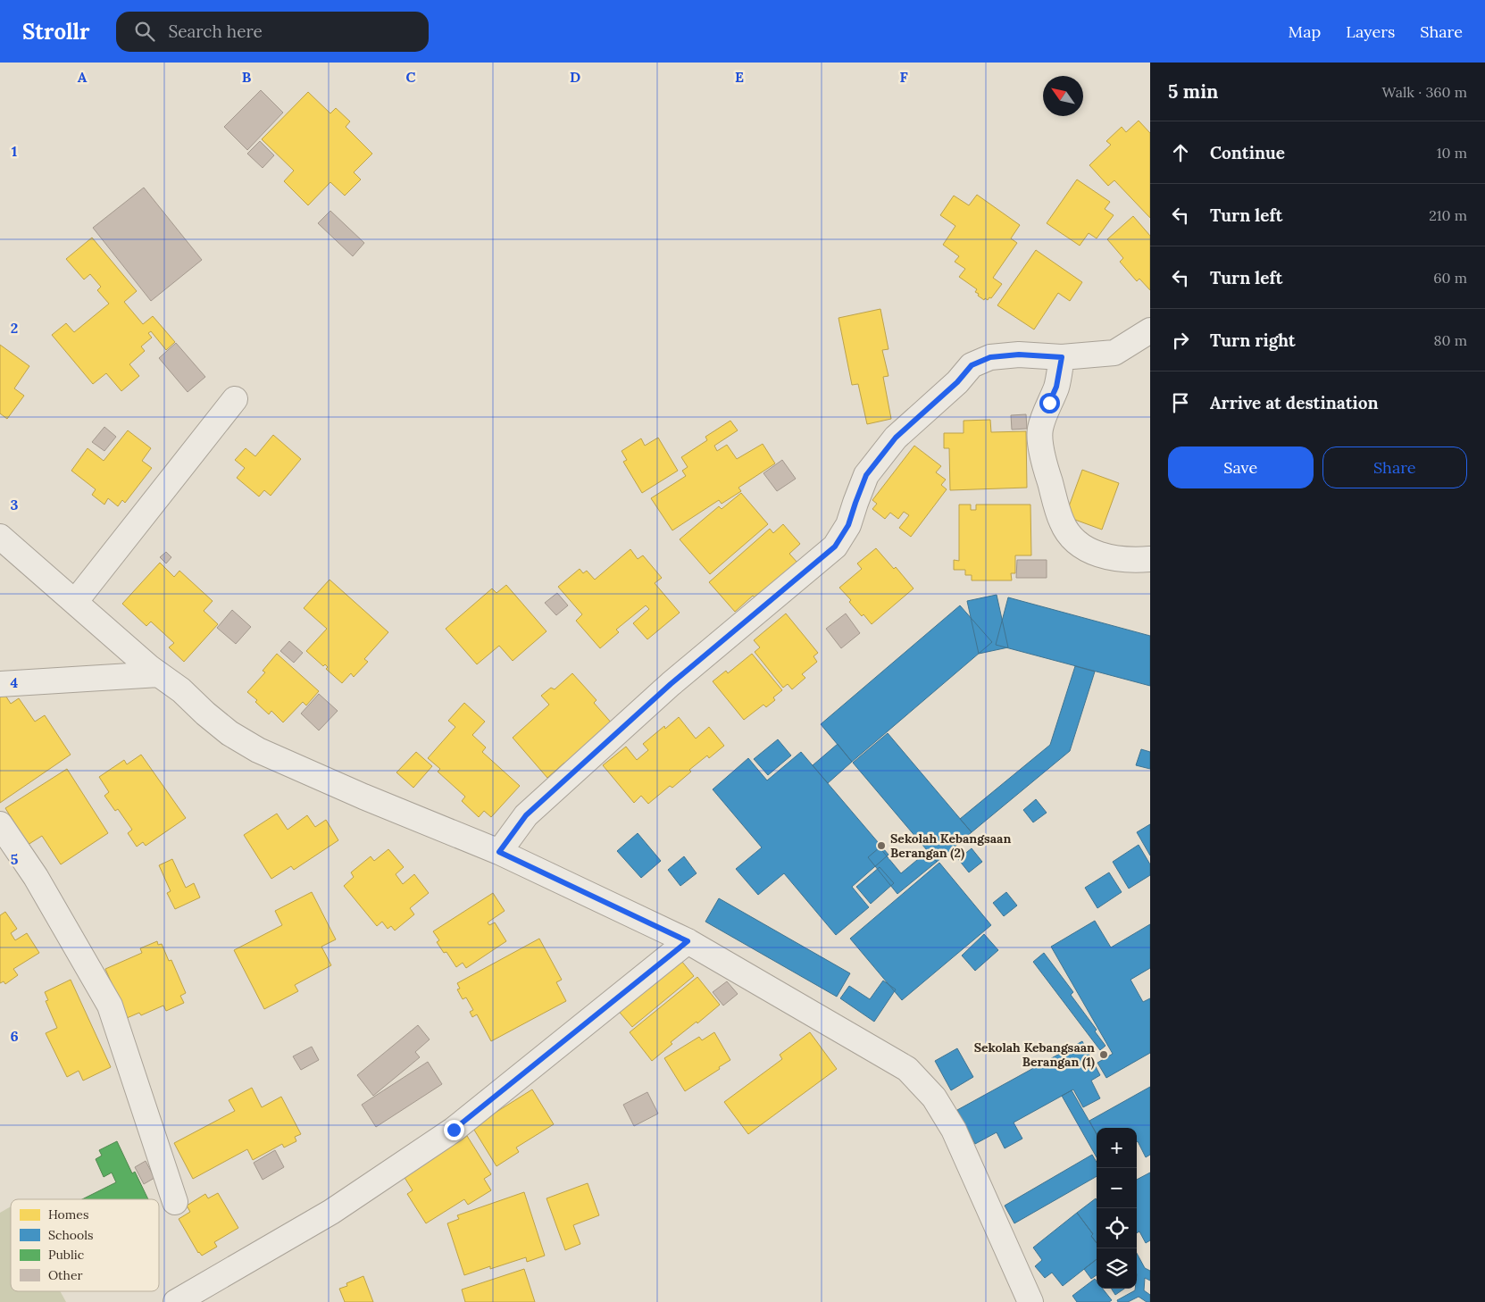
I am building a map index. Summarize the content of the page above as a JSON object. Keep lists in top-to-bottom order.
{
  "places": ["Sekolah Kebangsaan Berangan (2)", "Sekolah Kebangsaan Berangan (1)"],
  "legend": [
    "Homes",
    "Schools",
    "Public",
    "Other"
  ],
  "north": "top left",
  "page": {
    "header": "Strollr",
    "search": "Search here",
    "nav": ["Map", "Layers", "Share"],
    "heading": ["5 min", "Walk · 360 m"],
    "list": [
      ["Continue", "10 m"],
      ["Turn left", "210 m"],
      ["Turn left", "60 m"],
      ["Turn right", "80 m"],
      "Arrive at destination"
    ],
    "buttons": ["Save", "Share"],
    "map_buttons": ["+", "−"]
  },
  "grid": {
    "columns": [
      "A",
      "B",
      "C",
      "D",
      "E",
      "F"
    ],
    "rows": [
      "1",
      "2",
      "3",
      "4",
      "5",
      "6"
    ]
  }
}
